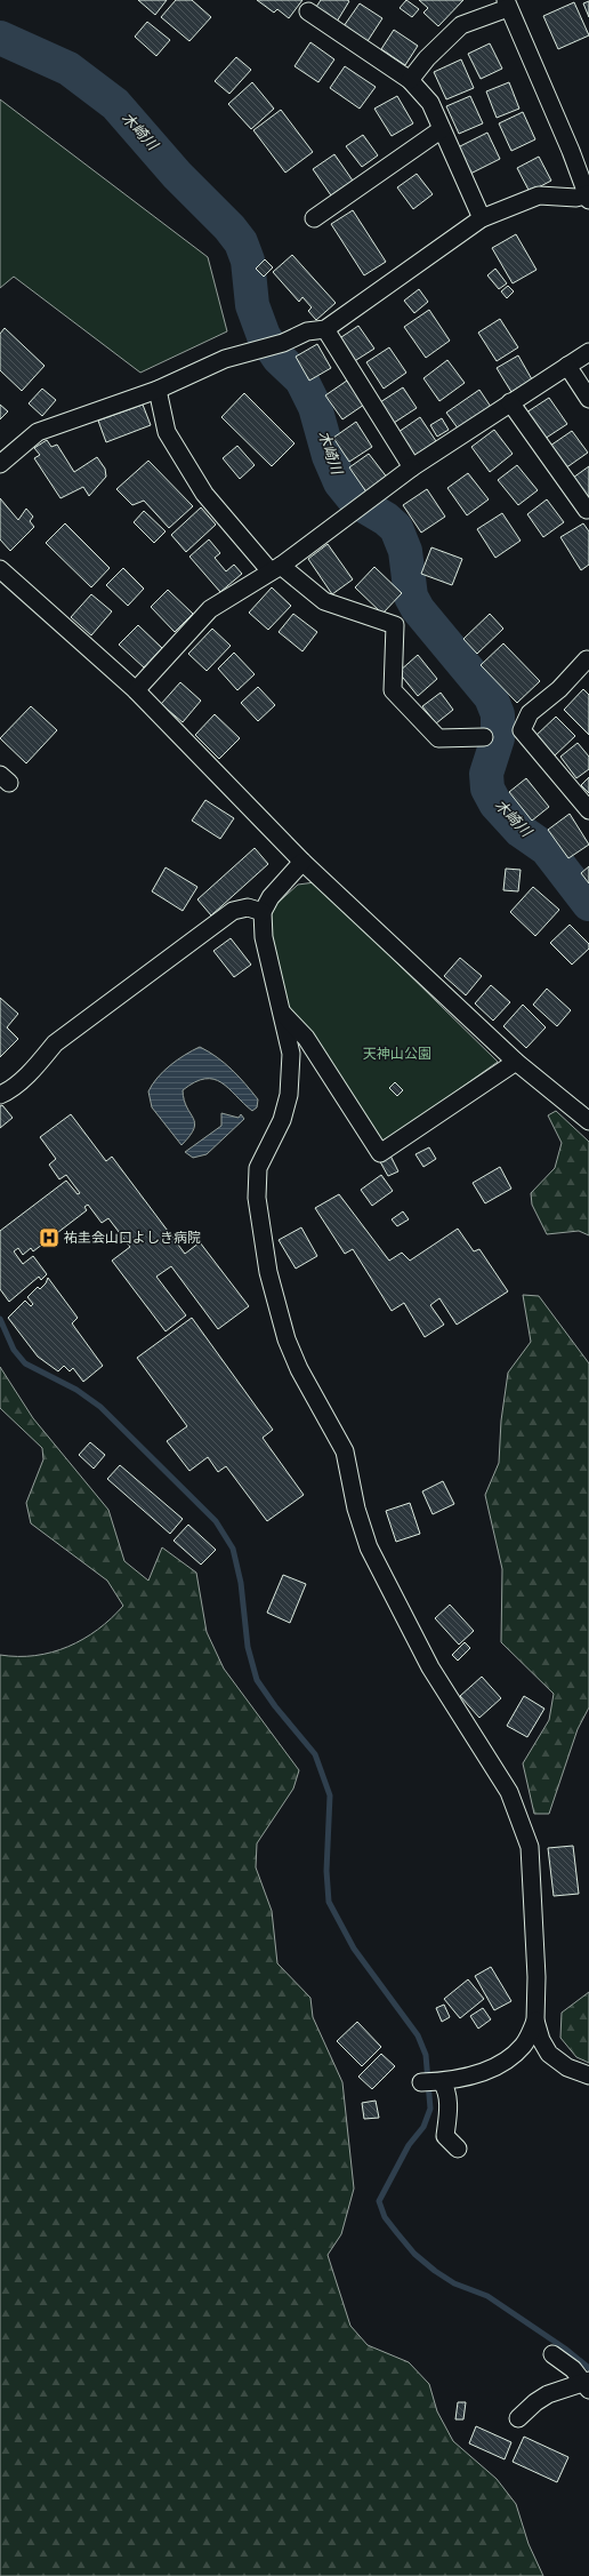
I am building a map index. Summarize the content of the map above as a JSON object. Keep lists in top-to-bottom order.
{
  "water": ["木崎川"],
  "parks": ["天神山公園"],
  "places": {
    "hospital": ["祐圭会山口よしき病院"]
  }
}
